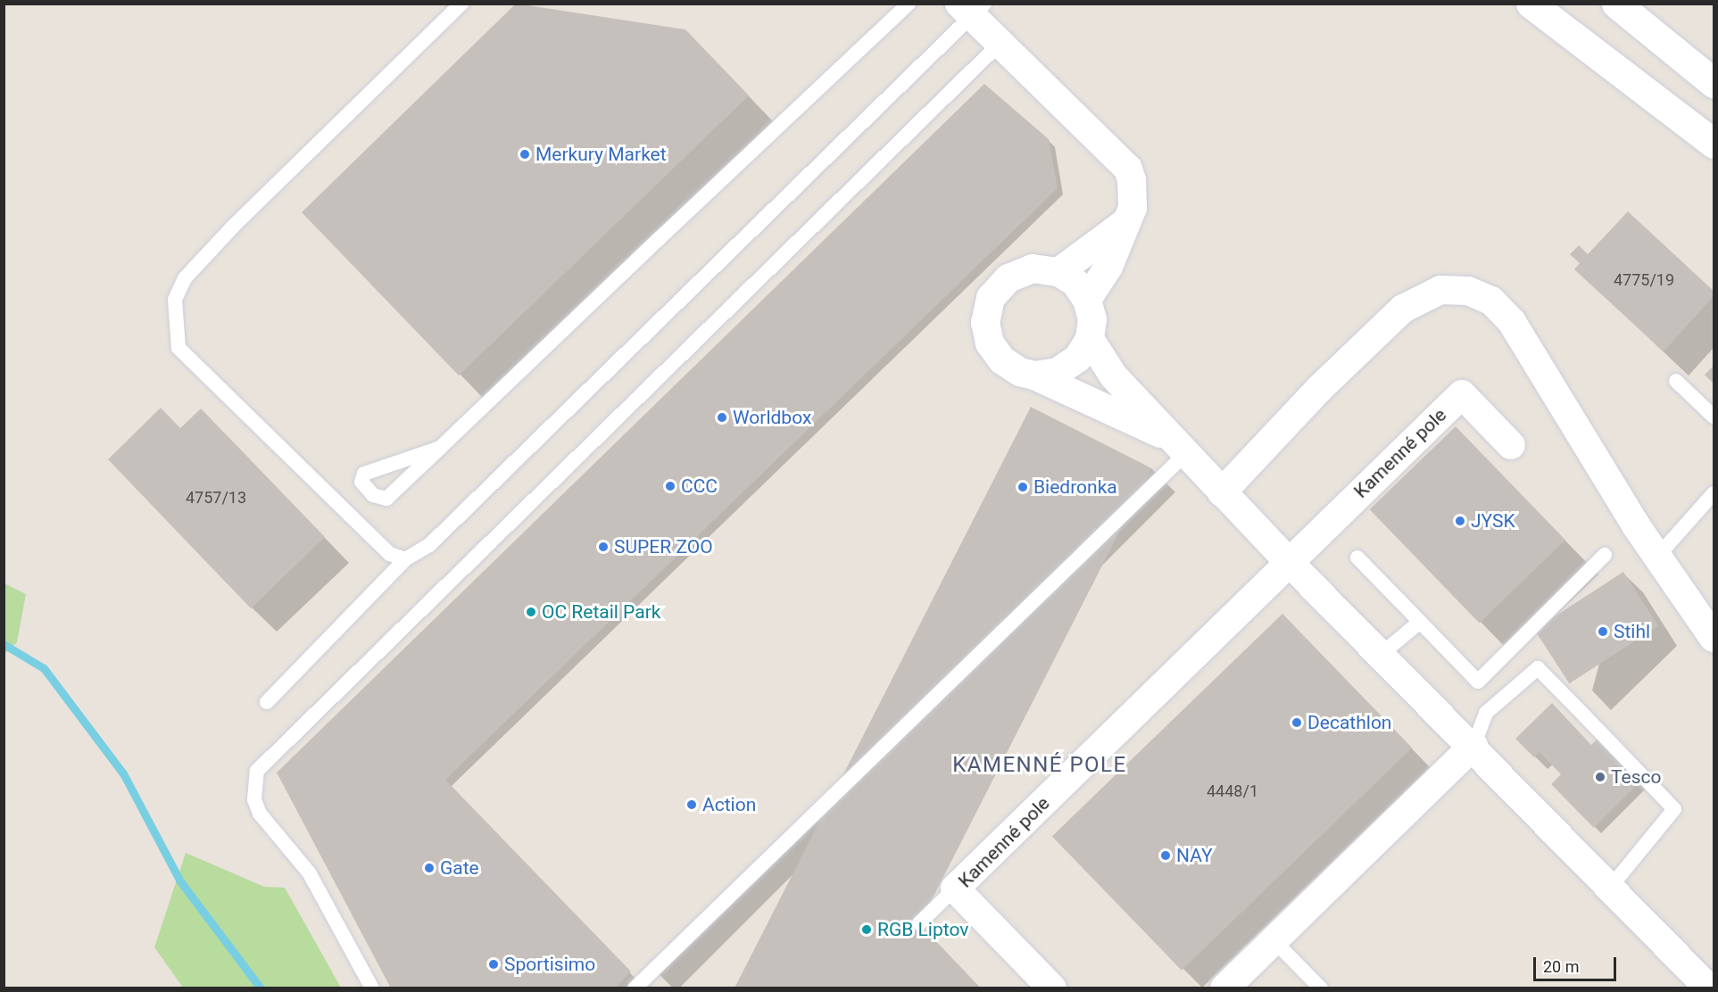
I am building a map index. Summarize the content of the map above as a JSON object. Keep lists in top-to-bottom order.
{
  "streets": {
    "street": ["Kamenné pole"]
  },
  "districts": ["KAMENNÉ POLE"],
  "places": [
    "Merkury Market",
    "Worldbox",
    "CCC",
    "Biedronka",
    "JYSK",
    "SUPER ZOO",
    "OC Retail Park",
    "Stihl",
    "Decathlon",
    "Tesco",
    "Action",
    "NAY",
    "Gate",
    "RGB Liptov",
    "Sportisimo"
  ],
  "house_numbers": ["4775/19", "4757/13", "4448/1"],
  "scale_bar": "20 m"
}
